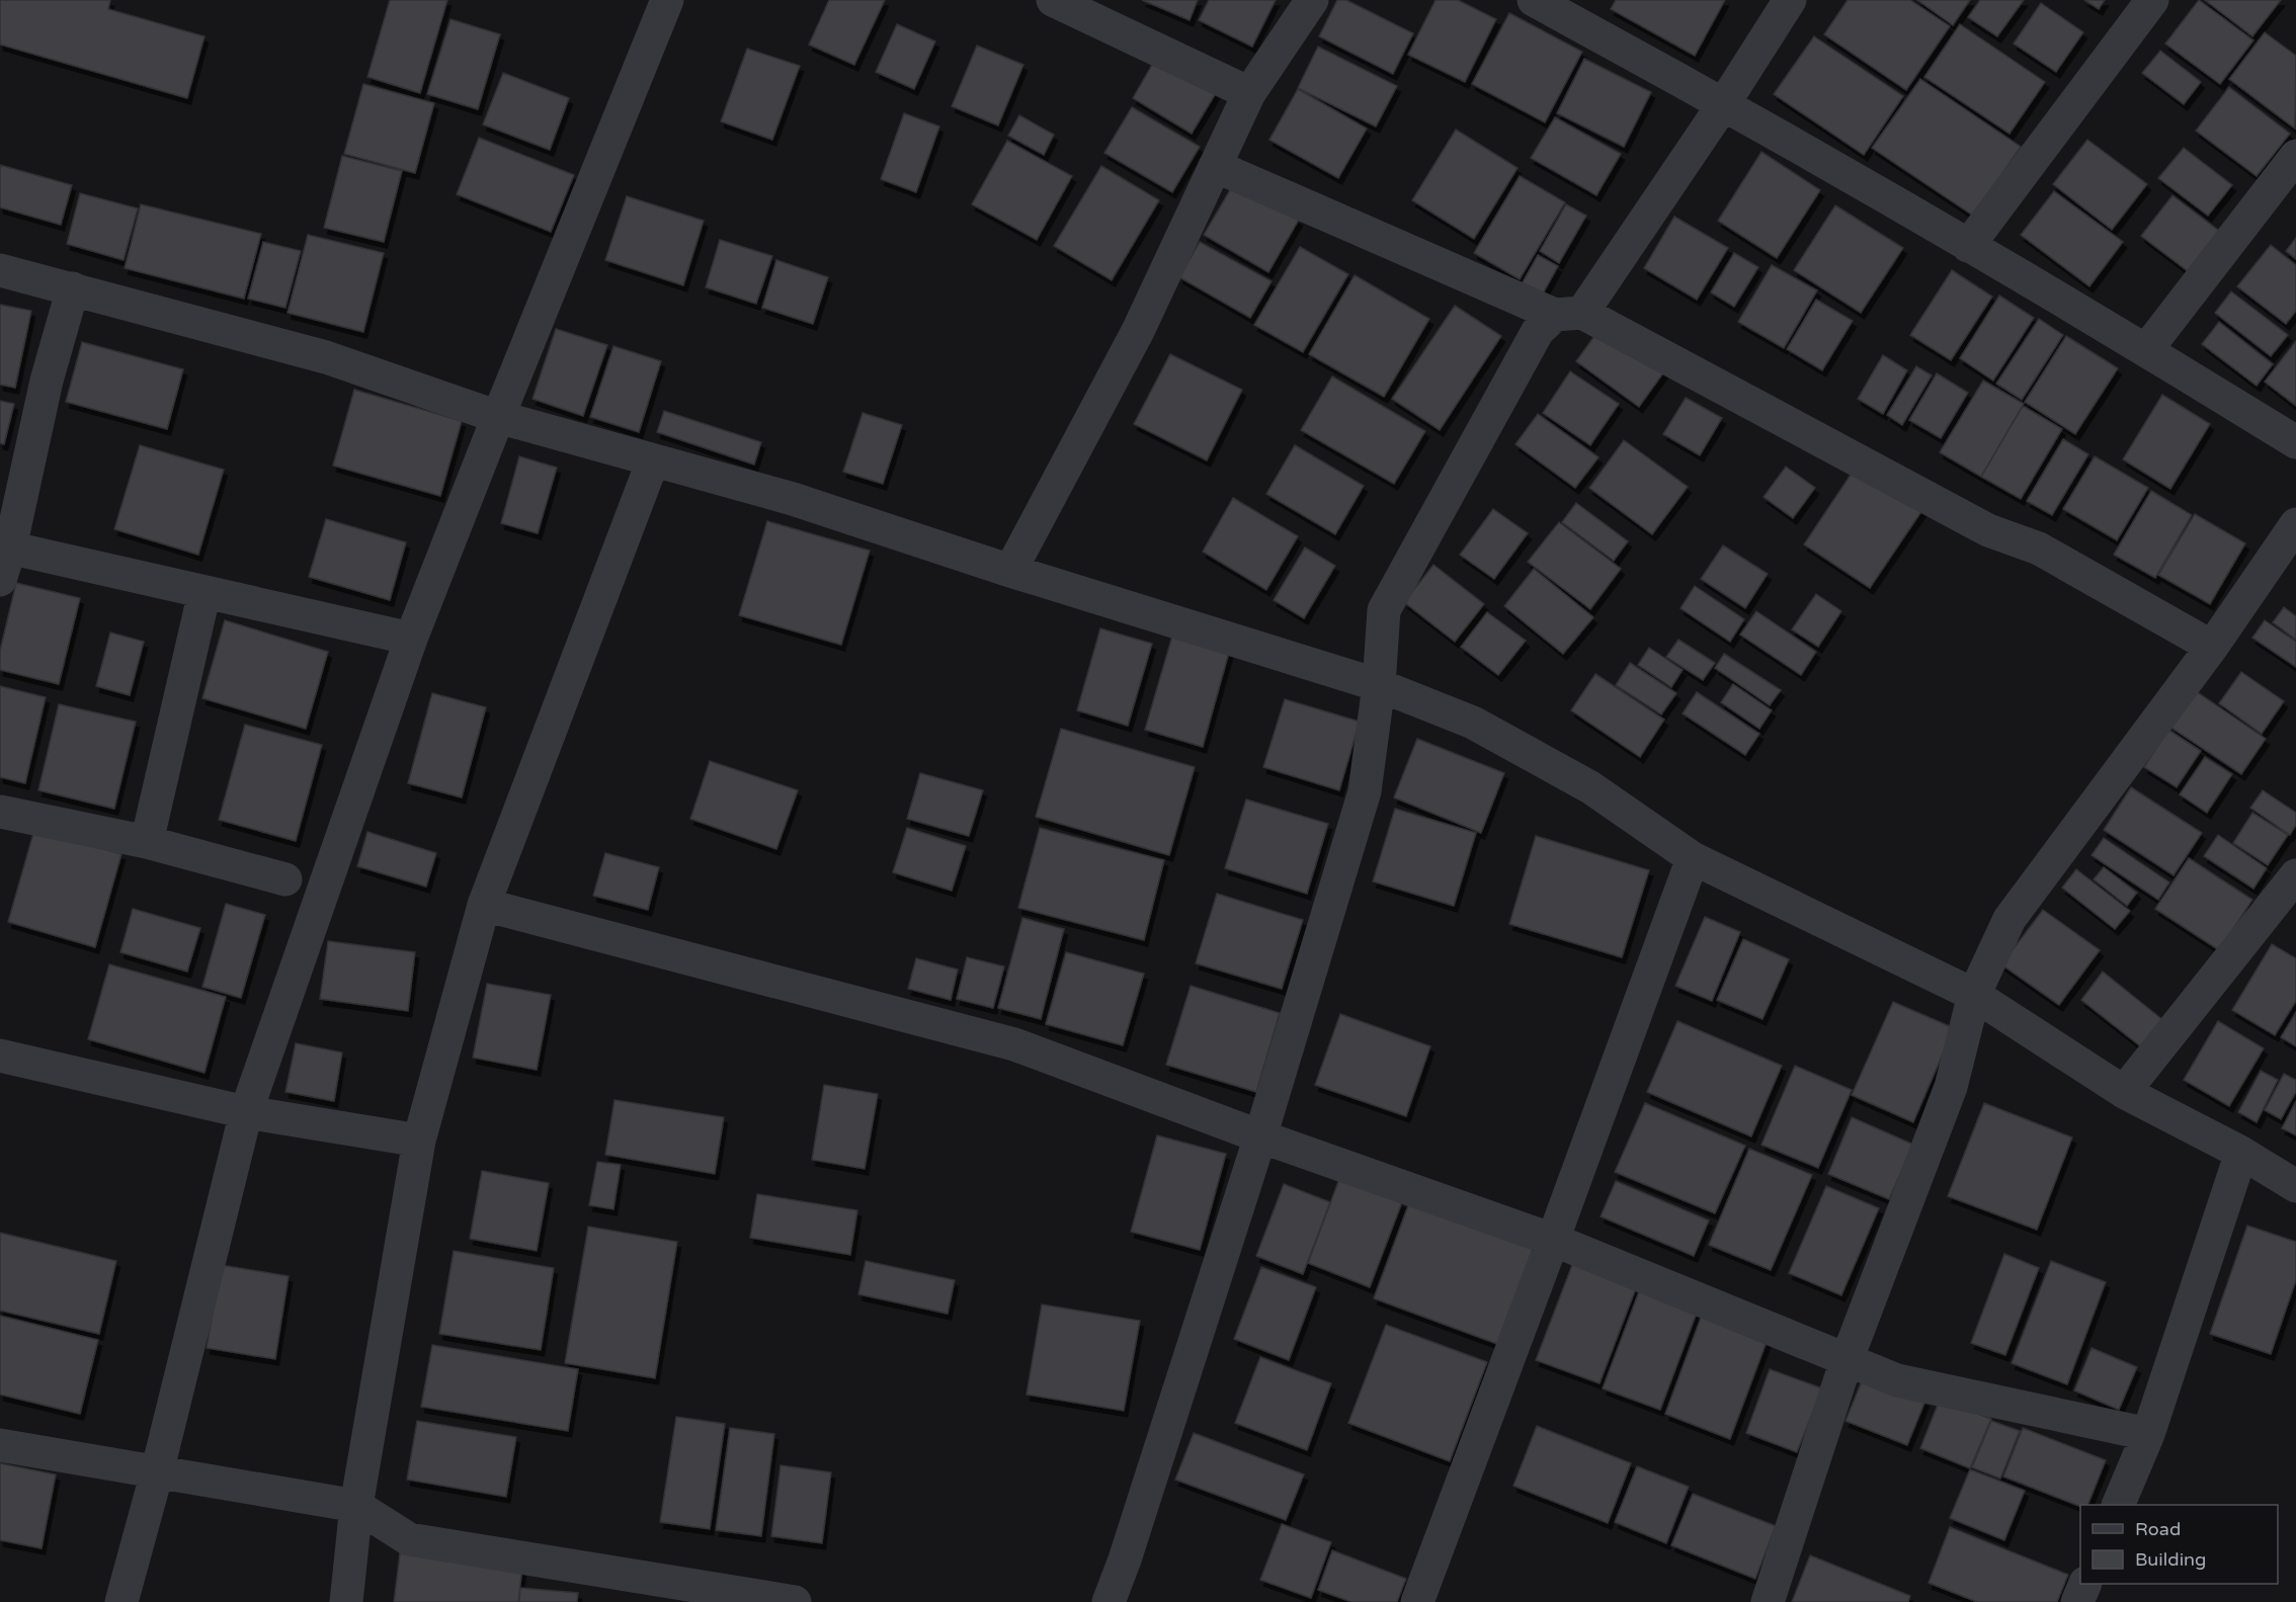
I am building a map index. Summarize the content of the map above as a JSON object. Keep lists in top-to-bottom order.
{
  "legend": ["Road", "Building"]
}
